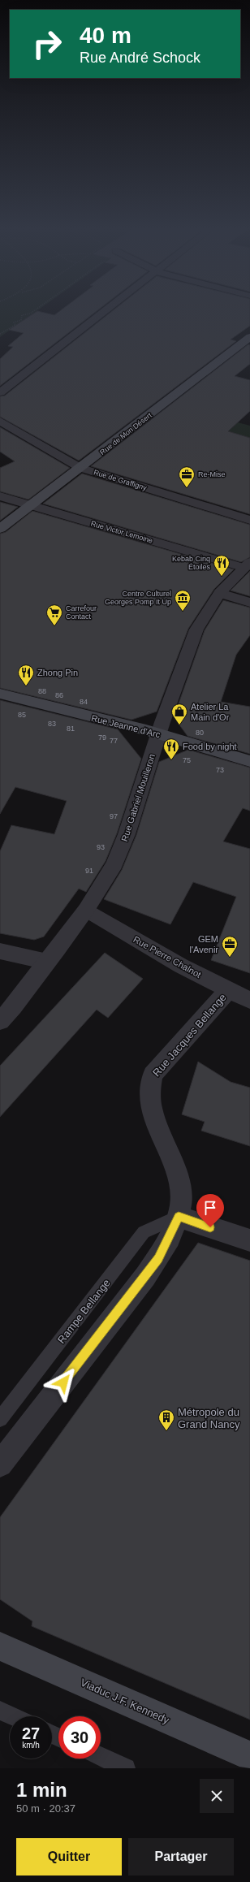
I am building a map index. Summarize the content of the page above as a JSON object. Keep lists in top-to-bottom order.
{
  "streets": {
    "main road": ["Rue de Mon Désert", "Rue Jeanne d'Arc", "Viaduc J.F. Kennedy"],
    "street": [
      "Rue de Graffigny",
      "Rue Victor Lemoine",
      "Rue Gabriel Mouilleron",
      "Rue Pierre Chalnot",
      "Rue Jacques Bellange"
    ],
    "lane": ["Rampe Bellange"]
  },
  "crossings": [
    ["Rue de Mon Désert", "Rue de Graffigny"],
    ["Rue de Mon Désert", "Rue Victor Lemoine"],
    ["Rue Victor Lemoine", "Rue Gabriel Mouilleron"],
    ["Rue Jeanne d'Arc", "Rue Gabriel Mouilleron"],
    ["Rue Gabriel Mouilleron", "Rue Pierre Chalnot"],
    ["Rue Pierre Chalnot", "Rue Jacques Bellange"],
    ["Rue Jacques Bellange", "Rampe Bellange"]
  ],
  "places": {
    "office": ["Re-Mise", "GEM l'Avenir"],
    "restaurant": ["Kebab Cinq Étoiles", "Zhong Pin", "Food by night"],
    "museum": ["Centre Culturel Georges Pomp It Up"],
    "supermarket": ["Carrefour Contact"],
    "shop": ["Atelier La Main d'Or"],
    "building": ["Métropole du Grand Nancy"]
  },
  "house_numbers": [
    "88",
    "86",
    "84",
    "85",
    "83",
    "81",
    "80",
    "79",
    "77",
    "75",
    "73",
    "97",
    "93",
    "91"
  ],
  "page": {
    "turn": ["40 m", "Rue André Schock"],
    "speed": "27 km/h",
    "limit": "30",
    "heading": ["1 min", "50 m · 20:37"],
    "buttons": ["Quitter", "Partager"]
  }
}
